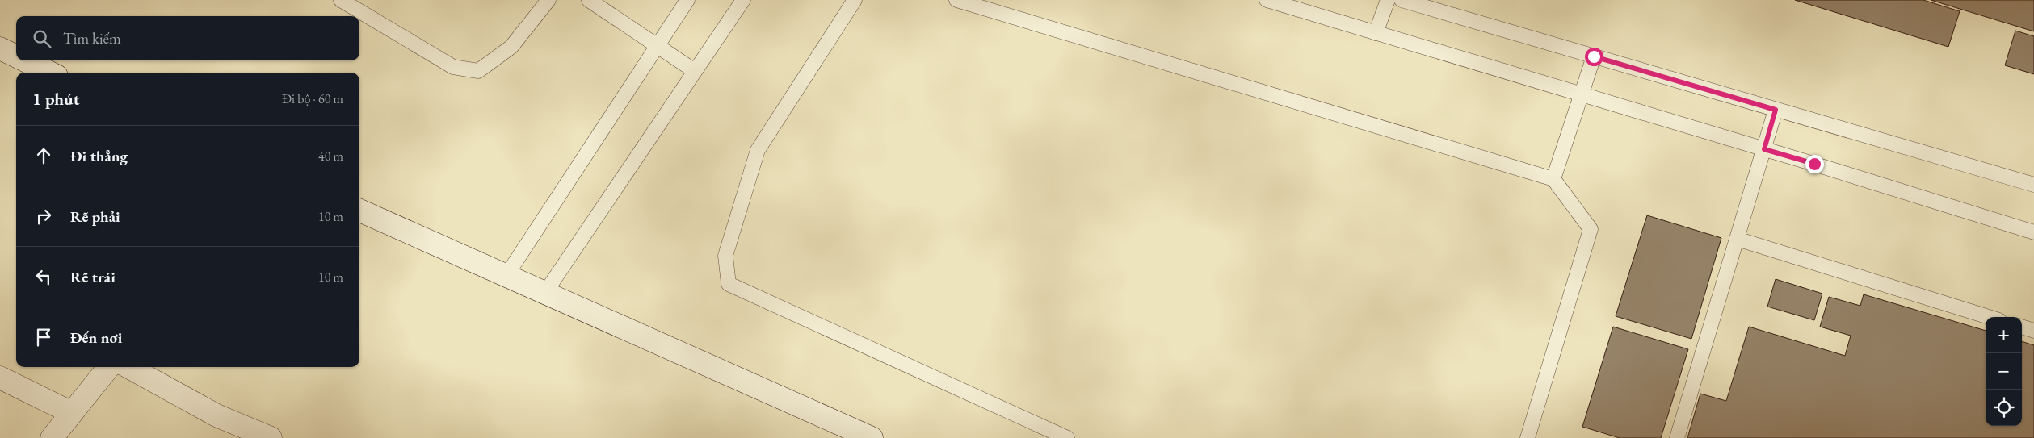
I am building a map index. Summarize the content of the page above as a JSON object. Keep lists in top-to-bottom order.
{
  "page": {
    "search": "Tìm kiếm",
    "heading": ["1 phút", "Đi bộ · 60 m"],
    "list": [
      ["Đi thẳng", "40 m"],
      ["Rẽ phải", "10 m"],
      ["Rẽ trái", "10 m"],
      "Đến nơi"
    ],
    "map_buttons": ["+", "−"]
  }
}
